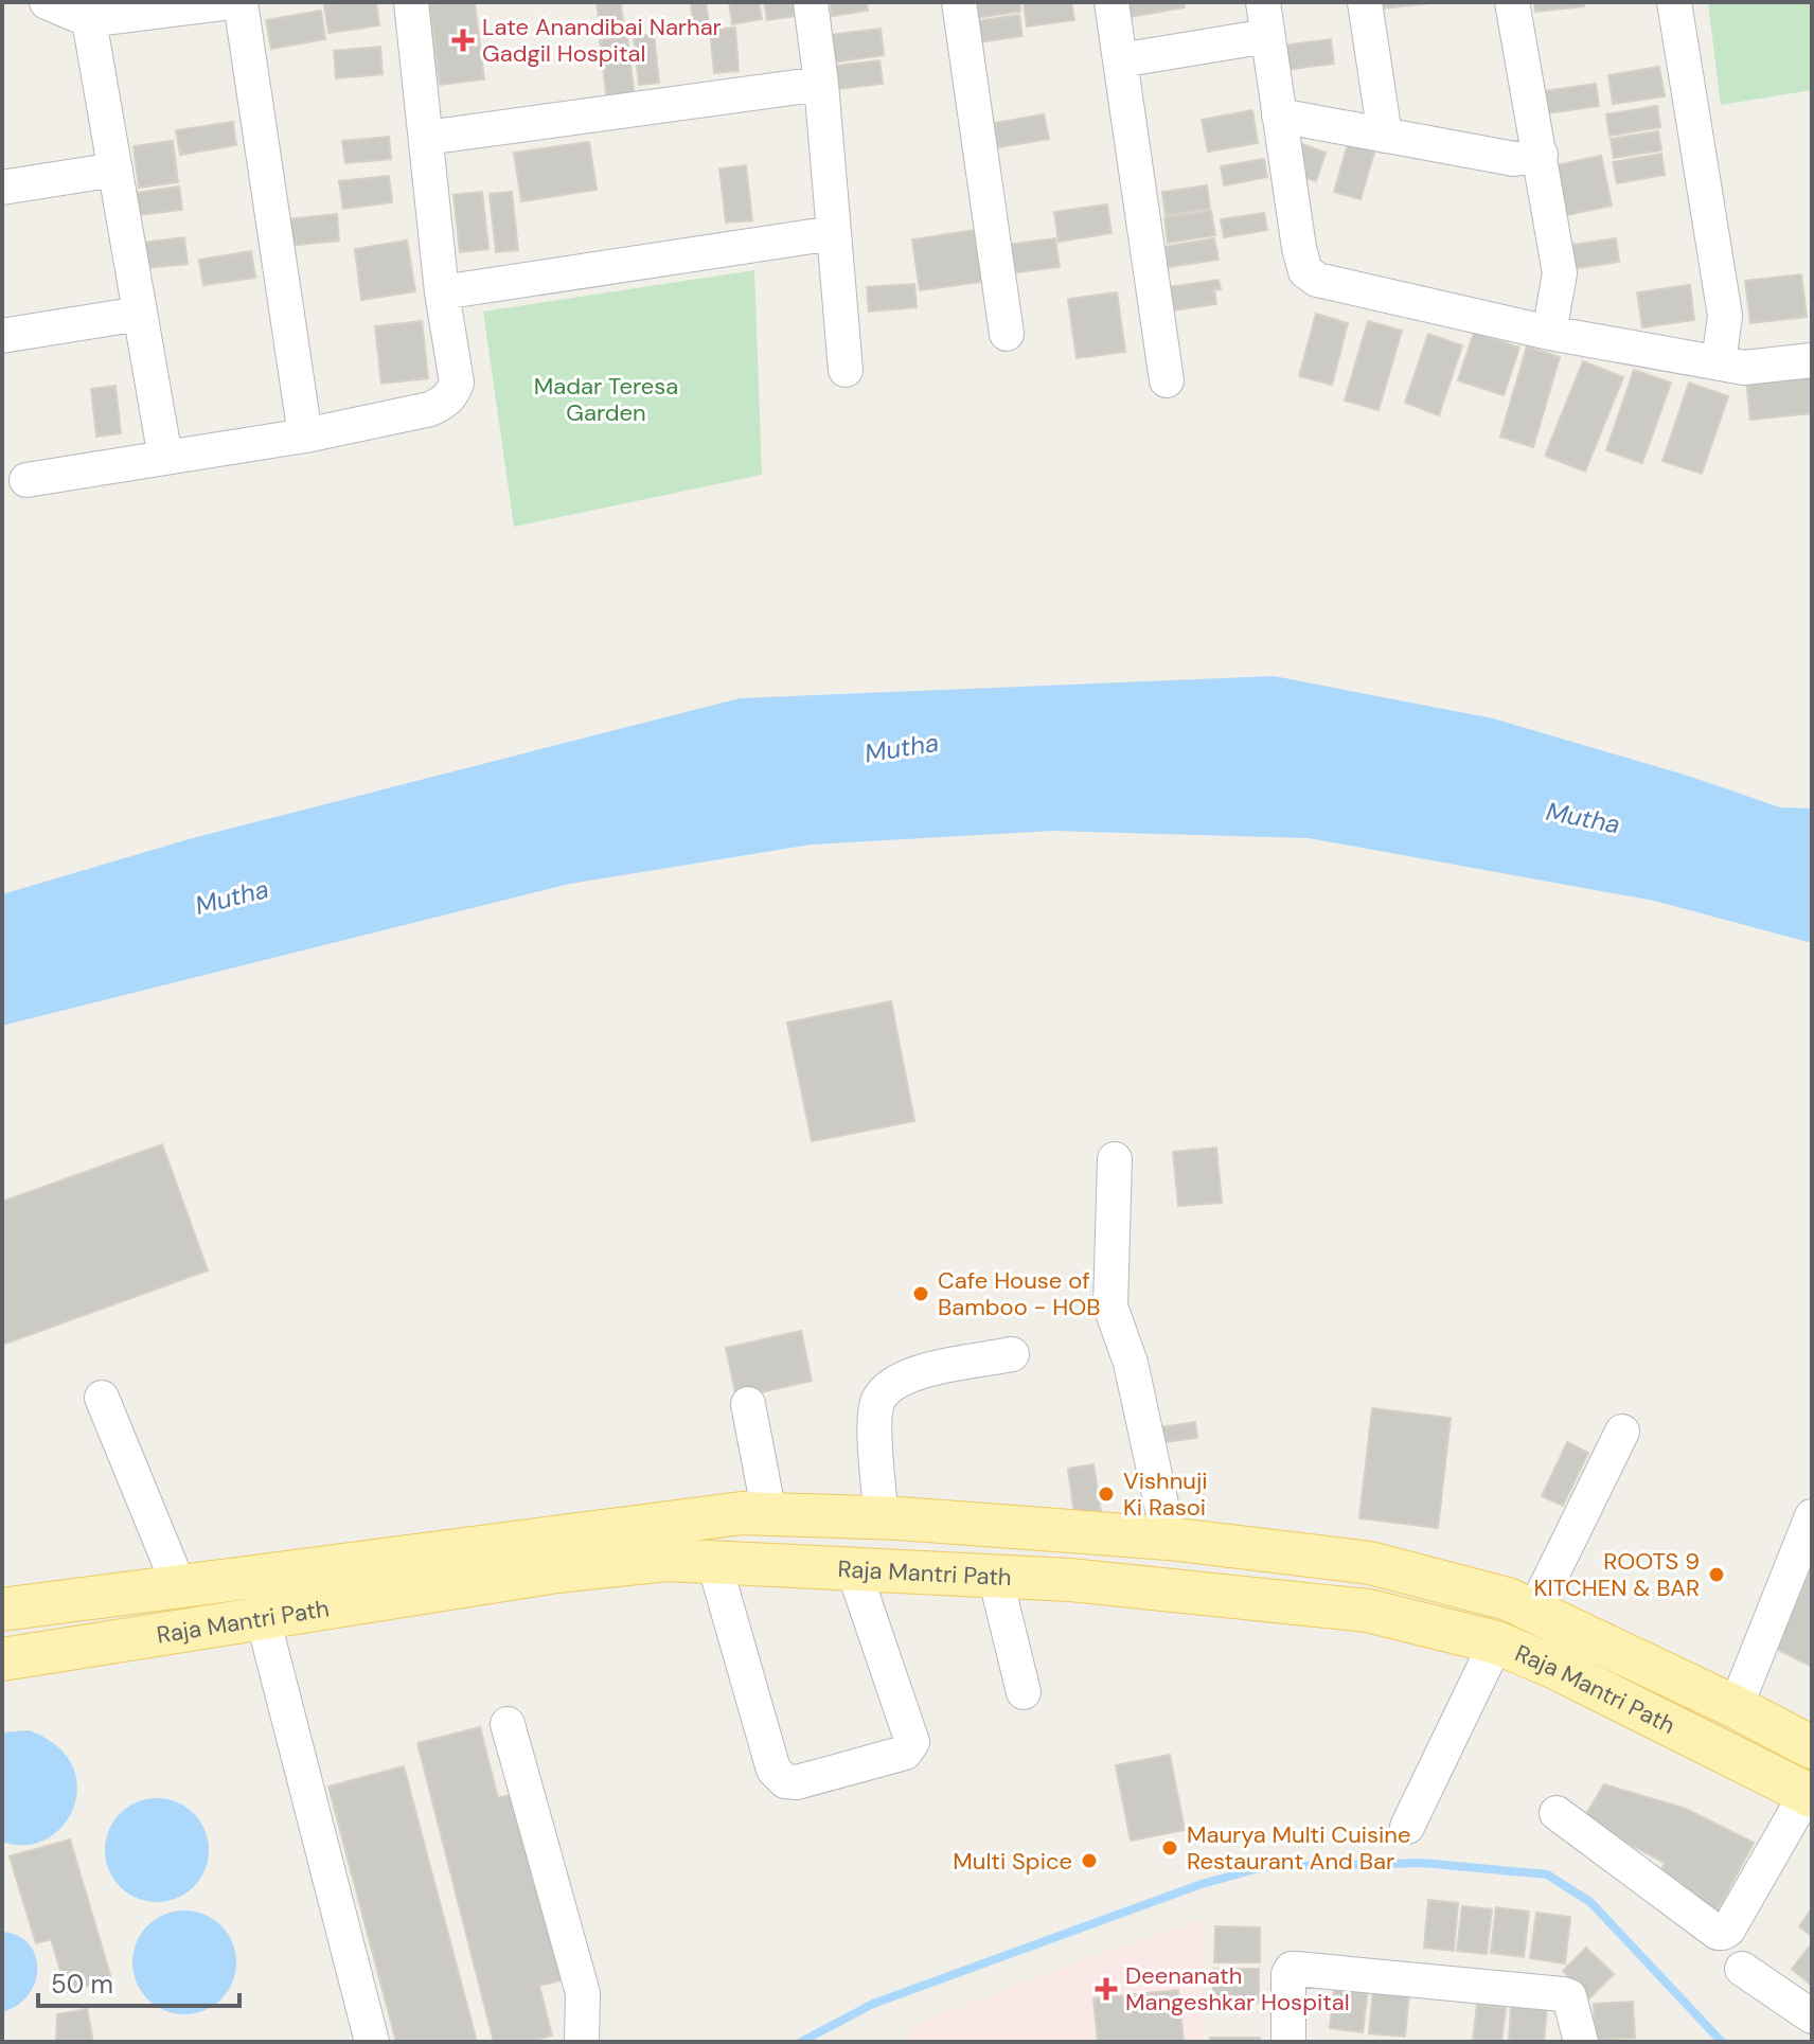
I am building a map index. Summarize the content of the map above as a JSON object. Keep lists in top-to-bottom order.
{
  "streets": {
    "main road": ["Raja Mantri Path"]
  },
  "water": ["Mutha"],
  "parks": ["Madar Teresa Garden"],
  "places": {
    "health": ["Late Anandibai Narhar Gadgil Hospital", "Deenanath Mangeshkar Hospital"],
    "other": [
      "Cafe House of Bamboo - HOB",
      "Vishnuji Ki Rasoi",
      "ROOTS 9 KITCHEN & BAR",
      "Maurya Multi Cuisine Restaurant And Bar",
      "Multi Spice"
    ]
  },
  "scale_bar": "50 m"
}
